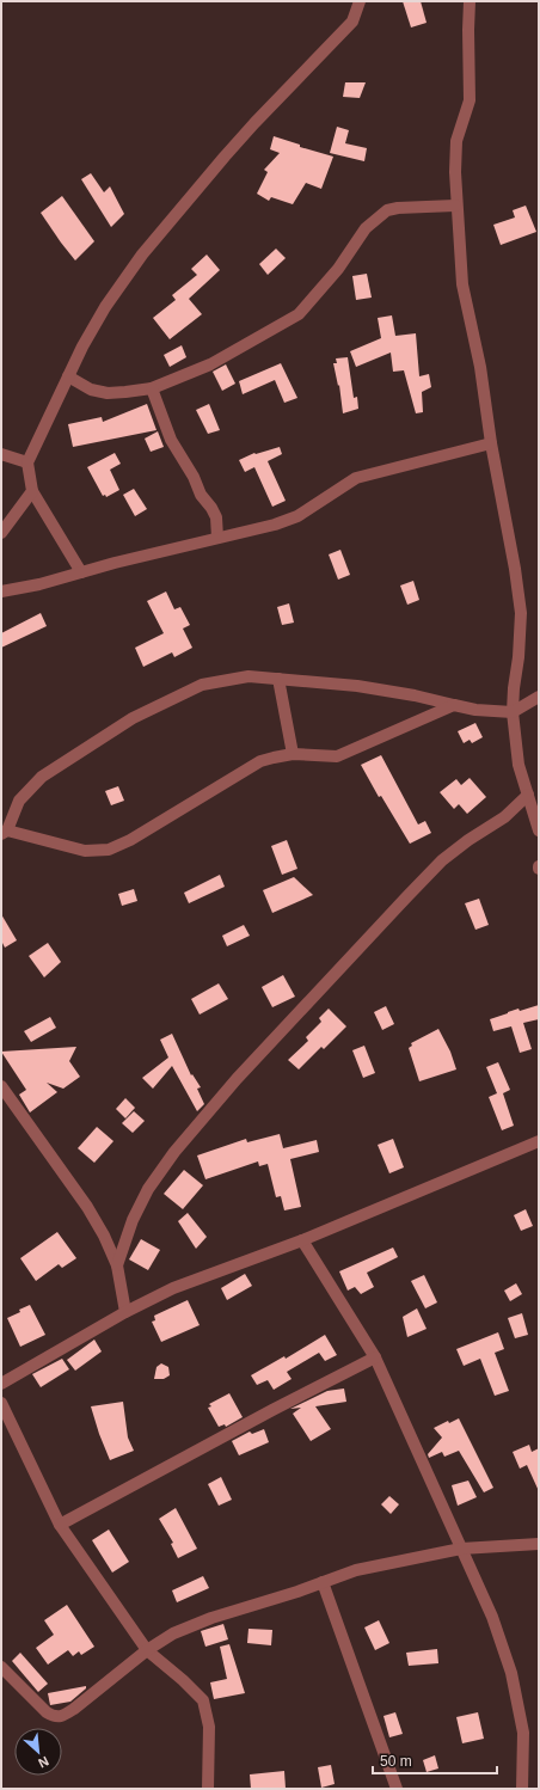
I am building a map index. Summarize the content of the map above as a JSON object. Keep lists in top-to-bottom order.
{
  "scale_bar": "50 m",
  "north": "bottom right"
}
